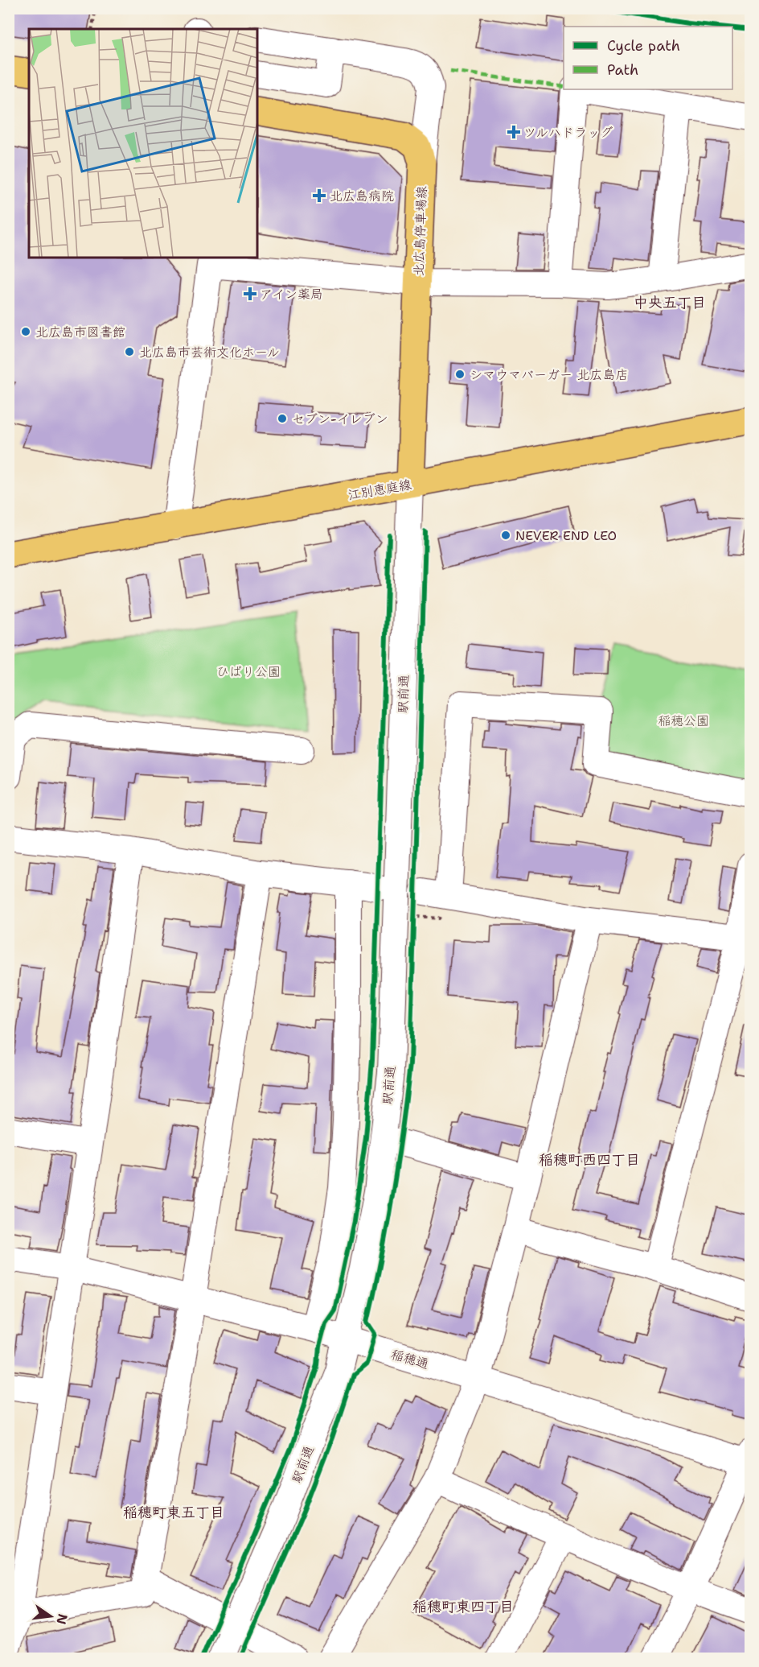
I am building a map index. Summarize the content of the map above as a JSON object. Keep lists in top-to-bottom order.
{
  "streets": {
    "main road": ["北広島停車場線", "江別恵庭線"],
    "street": ["駅前通", "稲穂通"]
  },
  "crossings": [
    ["北広島停車場線", "江別恵庭線"],
    ["北広島停車場線", "駅前通"],
    ["江別恵庭線", "駅前通"],
    ["駅前通", "稲穂通"]
  ],
  "districts": [
    "中央五丁目",
    "稲穂町西四丁目",
    "稲穂町東五丁目",
    "稲穂町東四丁目"
  ],
  "parks": ["ひばり公園", "稲穂公園"],
  "places": {
    "health": ["ツルハドラッグ", "北広島病院", "アイン薬局"],
    "other": [
      "北広島市図書館",
      "北広島市芸術文化ホール",
      "シマウマバーガー 北広島店",
      "セブン-イレブン",
      "NEVER END LEO"
    ]
  },
  "legend": ["Cycle path", "Path"],
  "north": "right"
}
